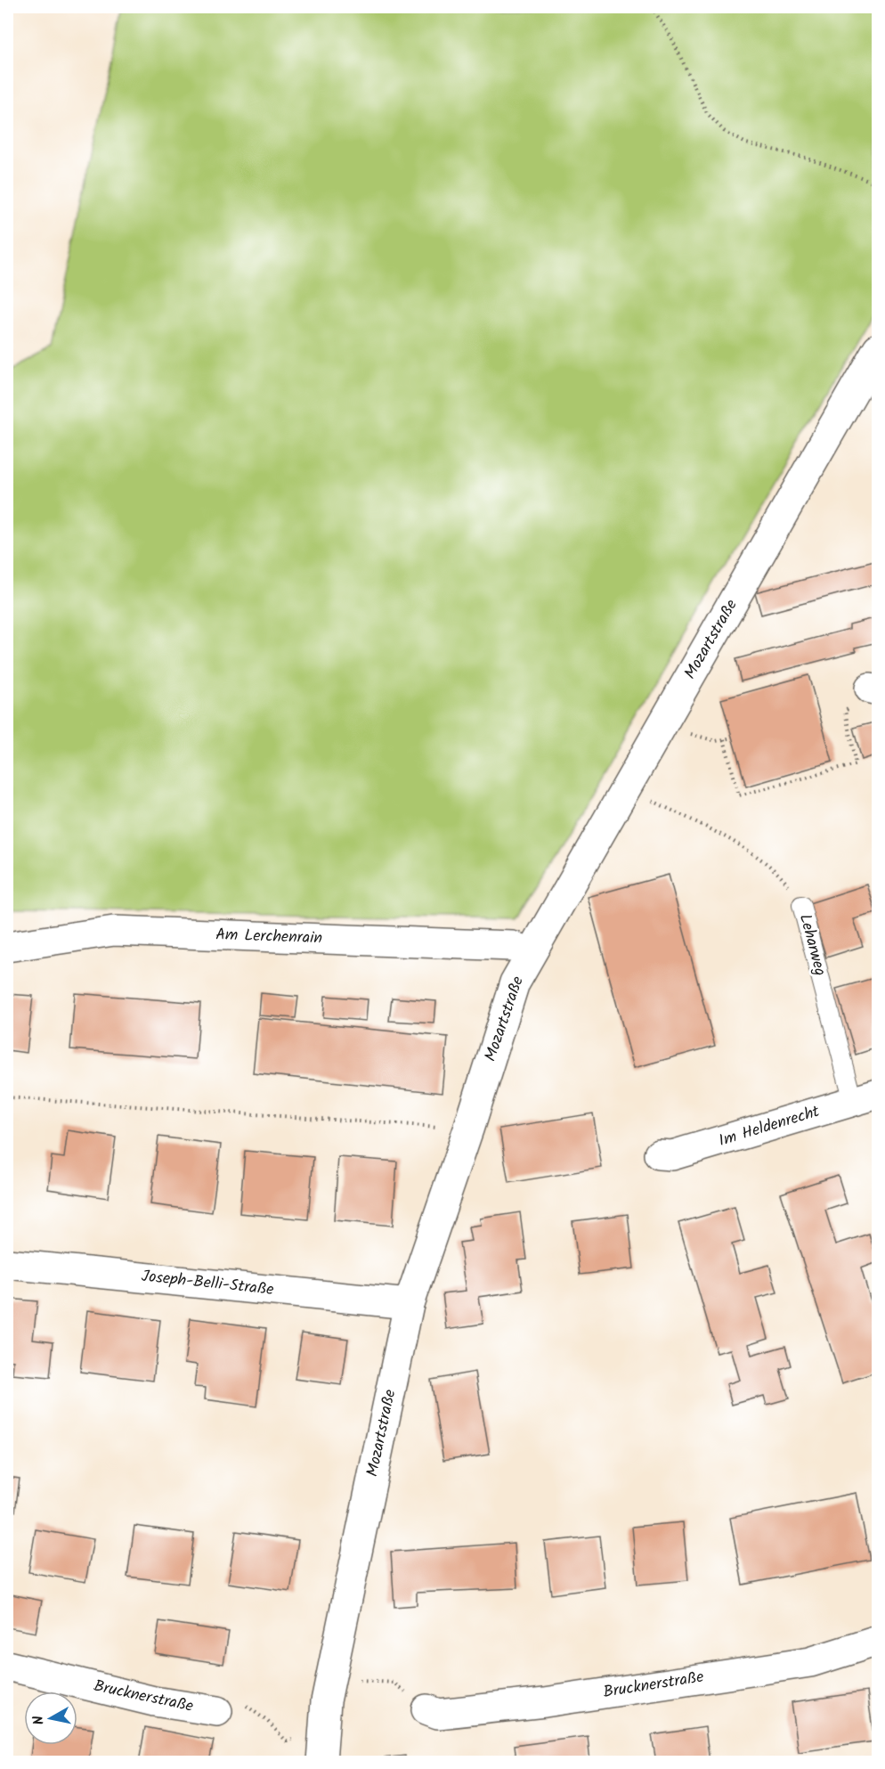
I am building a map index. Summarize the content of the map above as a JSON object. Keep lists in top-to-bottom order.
{
  "streets": {
    "street": [
      "Mozartstraße",
      "Am Lerchenrain",
      "Im Heldenrecht",
      "Joseph-Belli-Straße",
      "Brucknerstraße"
    ],
    "lane": ["Leharweg"]
  },
  "crossings": [
    ["Mozartstraße", "Am Lerchenrain"],
    ["Mozartstraße", "Leharweg"],
    ["Mozartstraße", "Joseph-Belli-Straße"],
    ["Leharweg", "Im Heldenrecht"]
  ],
  "north": "left"
}
